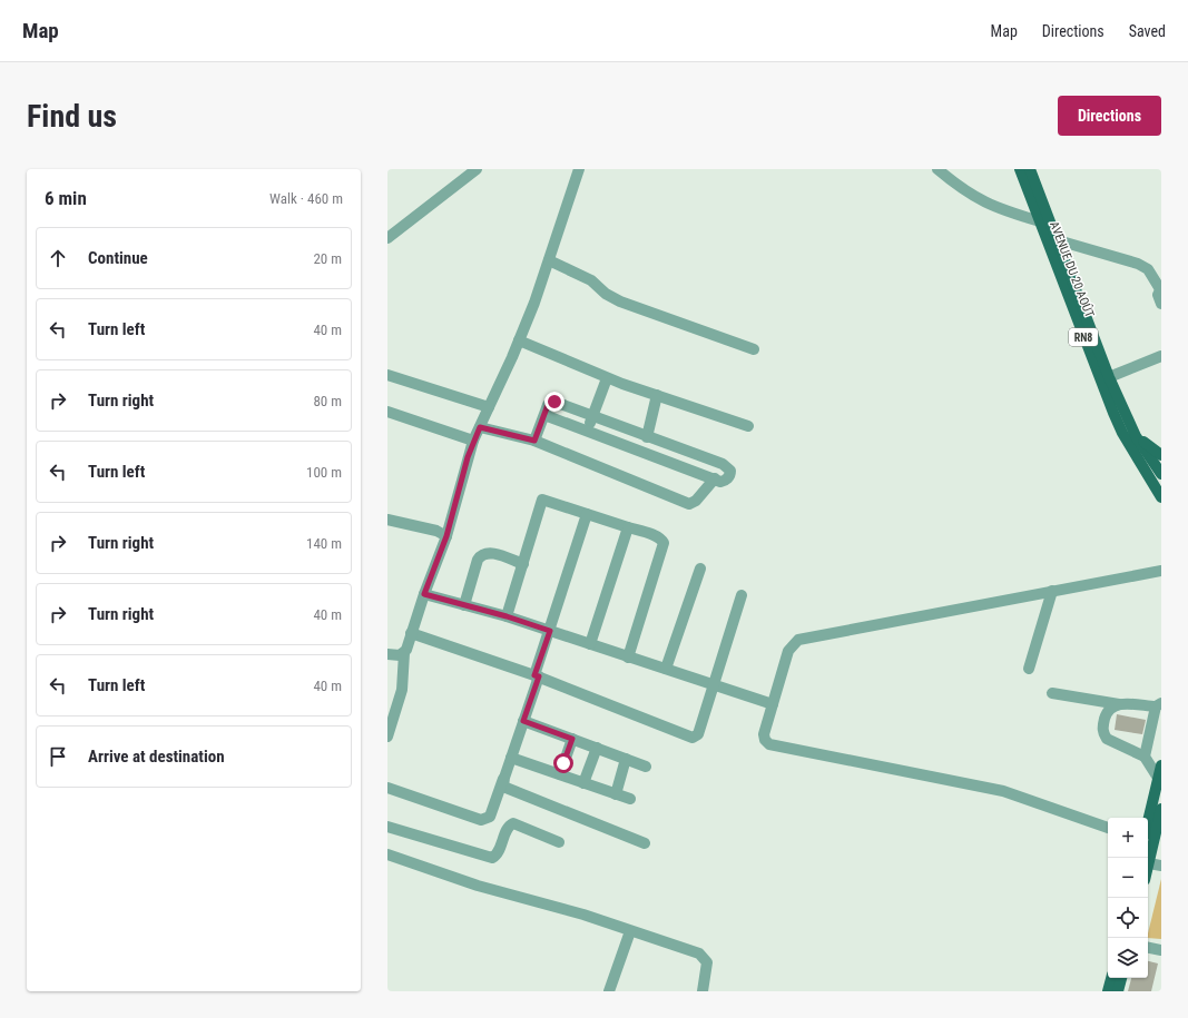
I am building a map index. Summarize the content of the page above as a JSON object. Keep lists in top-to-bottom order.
{
  "streets": {
    "main road": ["AVENUE DU 20 AOÛT", "RN8"]
  },
  "page": {
    "header": "Map",
    "nav": ["Map", "Directions", "Saved"],
    "buttons": "Directions",
    "title": "Find us",
    "heading": ["6 min", "Walk · 460 m"],
    "list": [
      ["Continue", "20 m"],
      ["Turn left", "40 m"],
      ["Turn right", "80 m"],
      ["Turn left", "100 m"],
      ["Turn right", "140 m"],
      ["Turn right", "40 m"],
      ["Turn left", "40 m"],
      "Arrive at destination"
    ],
    "map_buttons": ["+", "−"]
  }
}
